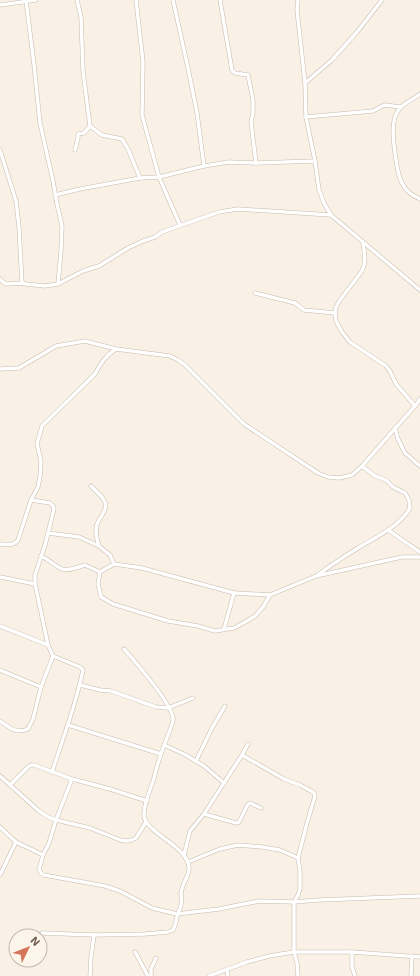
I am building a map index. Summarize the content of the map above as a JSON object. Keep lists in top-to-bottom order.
{
  "north": "top right"
}
